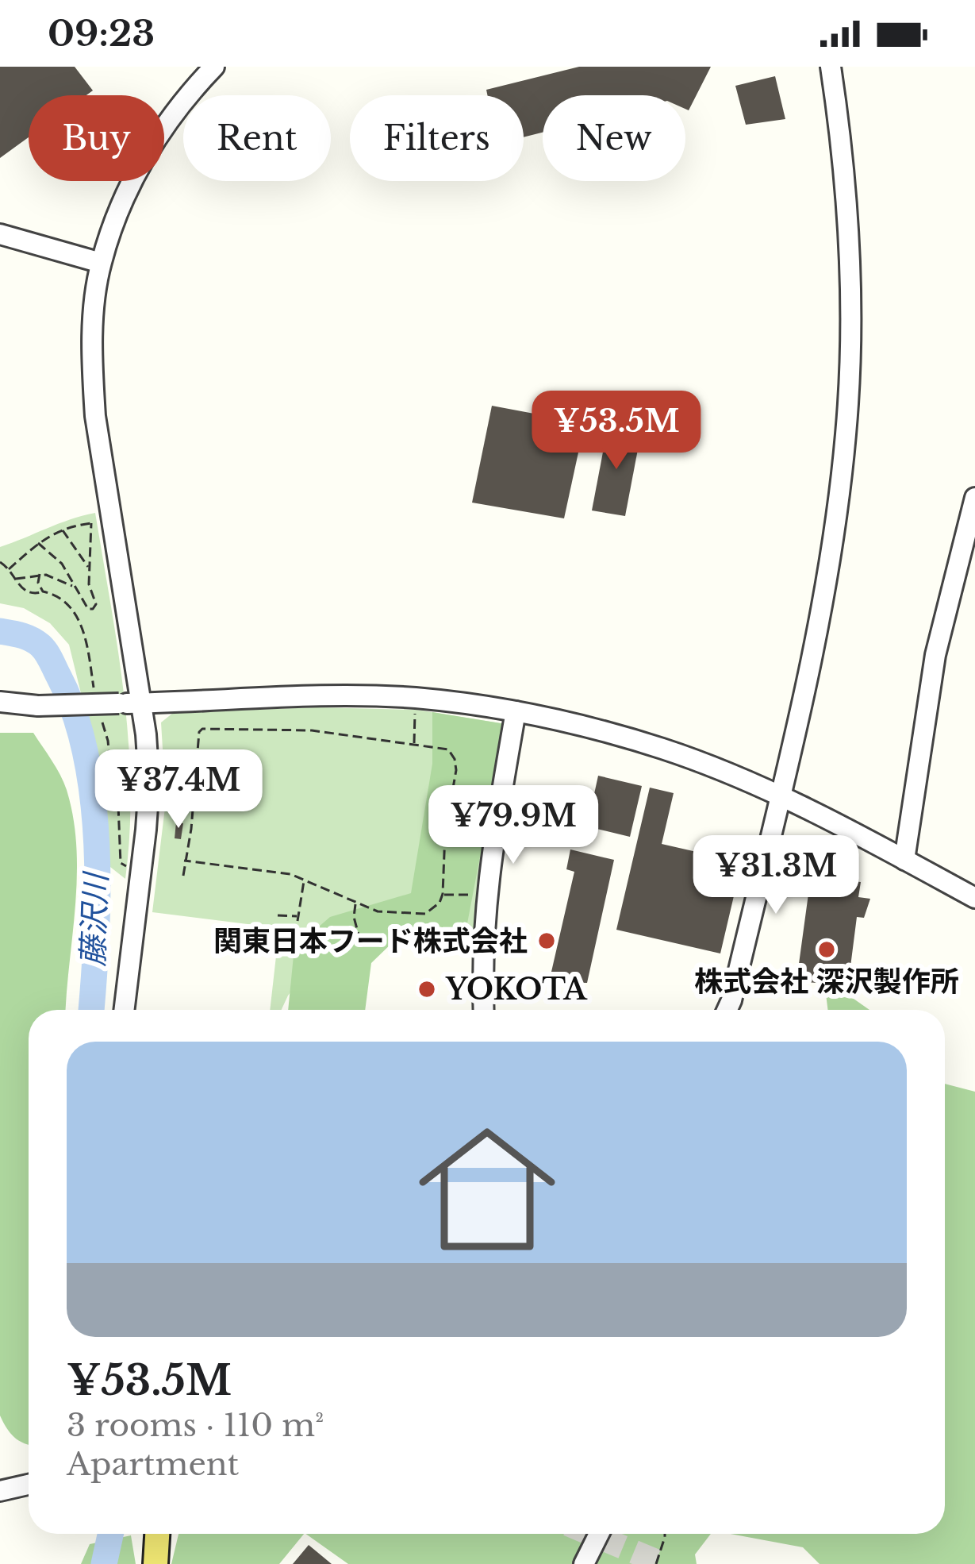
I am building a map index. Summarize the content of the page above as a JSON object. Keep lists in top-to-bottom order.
{
  "water": ["藤沢川"],
  "places": ["関東日本フード株式会社", "株式会社 深沢製作所", "YOKOTA"],
  "page": {
    "status": "09:23",
    "chip": [
      "Buy",
      "Rent",
      "Filters",
      "New"
    ],
    "price": [
      "¥53.5M",
      "¥37.4M",
      "¥79.9M",
      "¥31.3M"
    ],
    "list": [
      {
        "name": "¥53.5M",
        "note": "3 rooms · 110 m² · Apartment"
      }
    ]
  }
}
